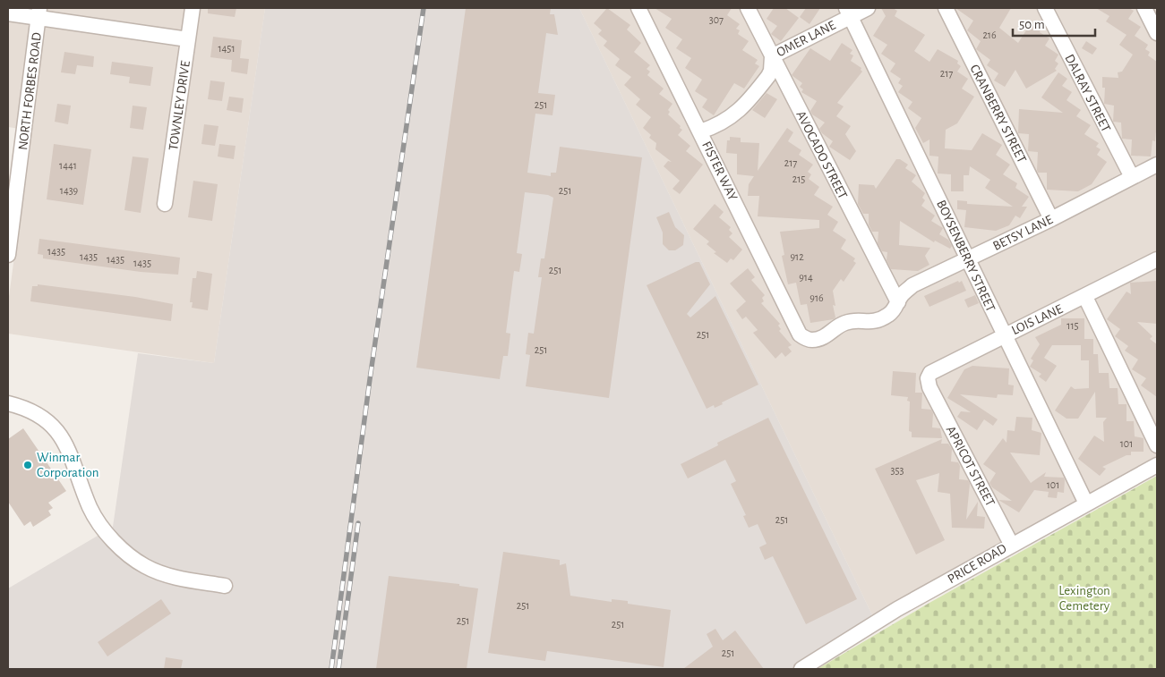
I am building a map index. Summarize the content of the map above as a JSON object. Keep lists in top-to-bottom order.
{
  "streets": {
    "street": [
      "OMER LANE",
      "NORTH FORBES ROAD",
      "DALRAY STREET",
      "TOWNLEY DRIVE",
      "CRANBERRY STREET",
      "AVOCADO STREET",
      "FISTER WAY",
      "BETSY LANE",
      "BOYSENBERRY STREET",
      "LOIS LANE",
      "APRICOT STREET",
      "PRICE ROAD"
    ]
  },
  "crossings": [
    ["OMER LANE", "AVOCADO STREET"],
    ["OMER LANE", "FISTER WAY"],
    ["OMER LANE", "BOYSENBERRY STREET"],
    ["DALRAY STREET", "BETSY LANE"],
    ["CRANBERRY STREET", "BETSY LANE"],
    ["AVOCADO STREET", "BETSY LANE"],
    ["FISTER WAY", "BETSY LANE"],
    ["BETSY LANE", "BOYSENBERRY STREET"],
    ["BOYSENBERRY STREET", "LOIS LANE"],
    ["BOYSENBERRY STREET", "PRICE ROAD"],
    ["LOIS LANE", "APRICOT STREET"],
    ["APRICOT STREET", "PRICE ROAD"]
  ],
  "parks": ["Lexington Cemetery"],
  "places": ["Winmar Corporation"],
  "house_numbers": [
    "307",
    "216",
    "1451",
    "217",
    "251",
    "217",
    "1441",
    "215",
    "1439",
    "251",
    "1435",
    "1435",
    "912",
    "1435",
    "1435",
    "251",
    "914",
    "916",
    "115",
    "251",
    "251",
    "101",
    "353",
    "101",
    "251",
    "251",
    "251",
    "251",
    "251"
  ],
  "scale_bar": "50 m"
}
